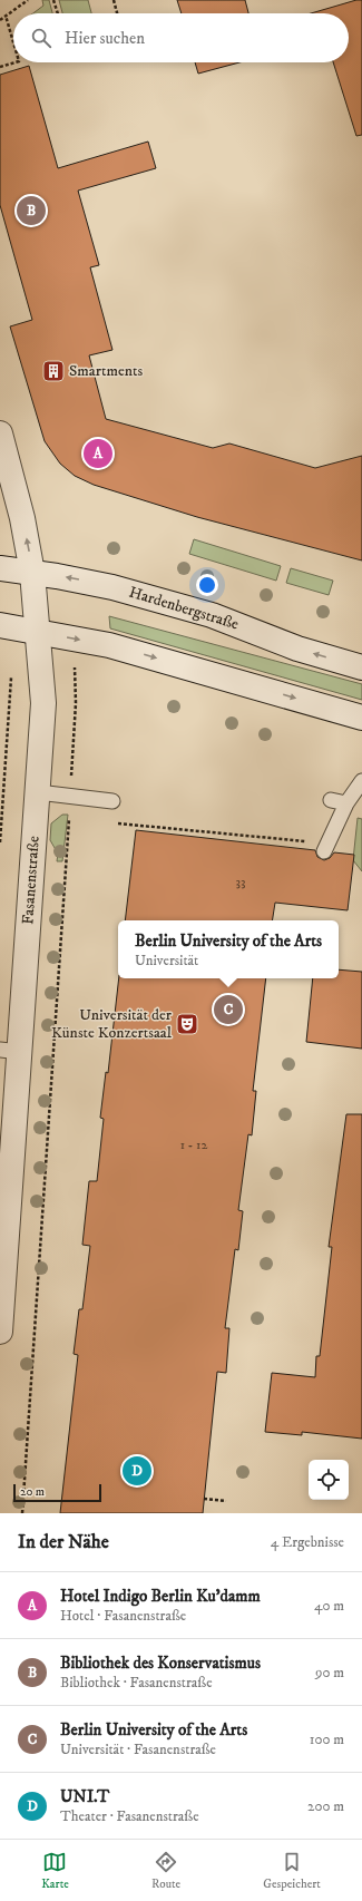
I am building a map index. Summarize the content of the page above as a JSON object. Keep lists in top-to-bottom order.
{
  "streets": {
    "street": ["Hardenbergstraße", "Fasanenstraße"]
  },
  "crossings": [
    ["Hardenbergstraße", "Fasanenstraße"]
  ],
  "places": {
    "building": ["Smartments"],
    "theatre": ["Universität der Künste Konzertsaal"]
  },
  "house_numbers": ["33", "1 - 12"],
  "scale_bar": "20 m",
  "page": {
    "search": "Hier suchen",
    "pins": [
      "B",
      "A",
      "C",
      "D"
    ],
    "popup": ["Berlin University of the Arts", "Universität"],
    "scale": "20 m",
    "heading": ["In der Nähe", "4 Ergebnisse"],
    "list": [
      {
        "mark": "A",
        "name": "Hotel Indigo Berlin Ku'damm",
        "note": "Hotel · Fasanenstraße",
        "value": "40 m"
      },
      {
        "mark": "B",
        "name": "Bibliothek des Konservatismus",
        "note": "Bibliothek · Fasanenstraße",
        "value": "90 m"
      },
      {
        "mark": "C",
        "name": "Berlin University of the Arts",
        "note": "Universität · Fasanenstraße",
        "value": "100 m"
      },
      {
        "mark": "D",
        "name": "UNI.T",
        "note": "Theater · Fasanenstraße",
        "value": "200 m"
      }
    ],
    "nav": ["Karte", "Route", "Gespeichert"]
  }
}
